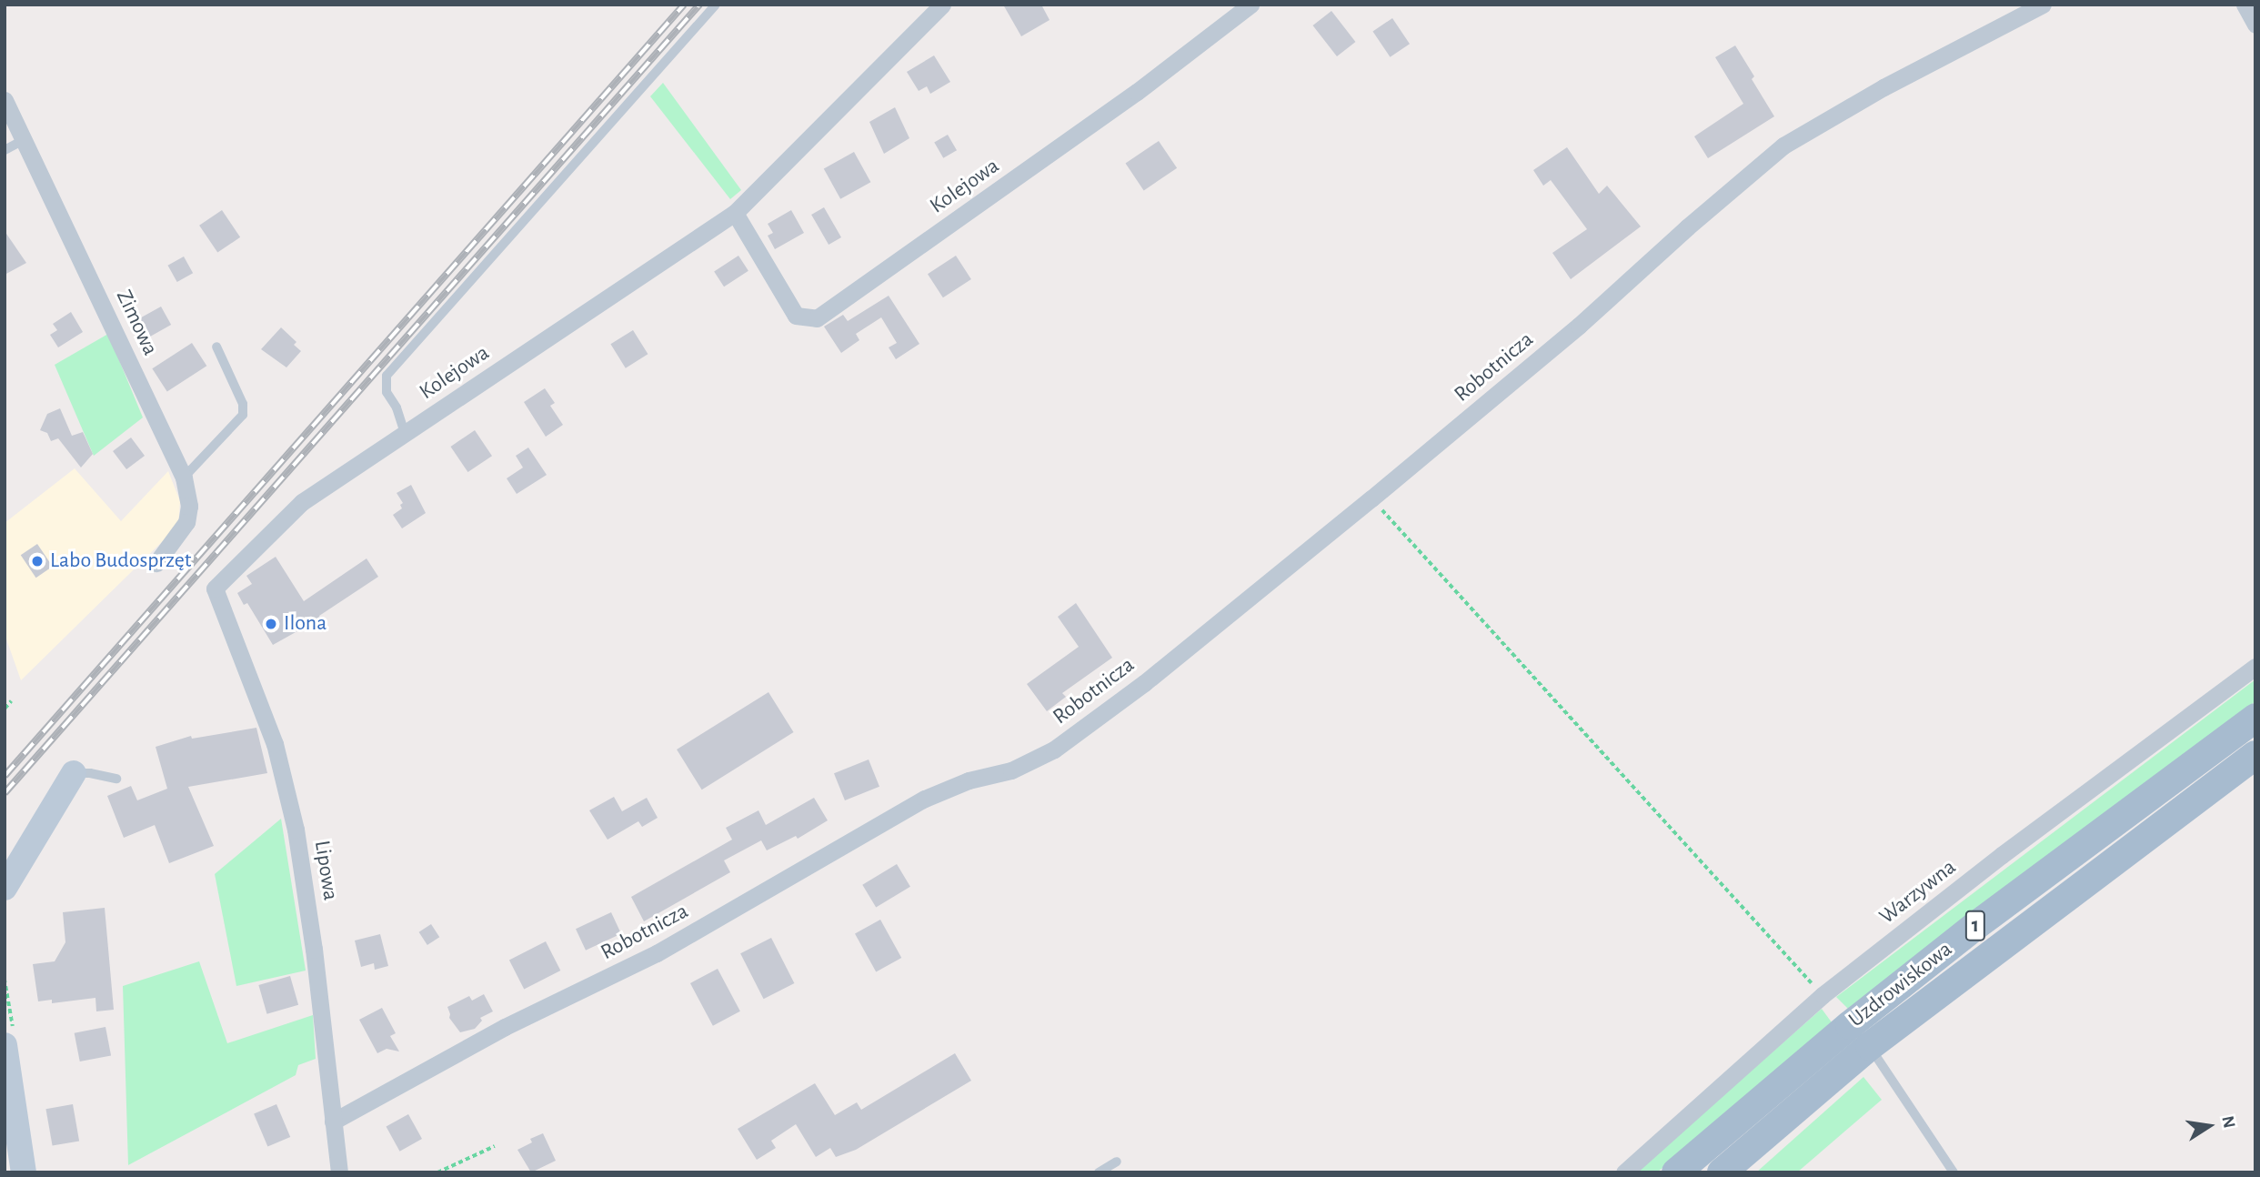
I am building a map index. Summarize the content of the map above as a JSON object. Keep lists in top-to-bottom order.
{
  "streets": {
    "main road": ["1", "Uzdrowiskowa"],
    "street": [
      "Kolejowa",
      "Zimowa",
      "Robotnicza",
      "Lipowa",
      "Warzywna"
    ]
  },
  "crossings": [
    ["Kolejowa", "Lipowa"],
    ["Robotnicza", "Lipowa"]
  ],
  "places": ["Labo Budosprzęt", "Ilona"],
  "north": "right"
}
